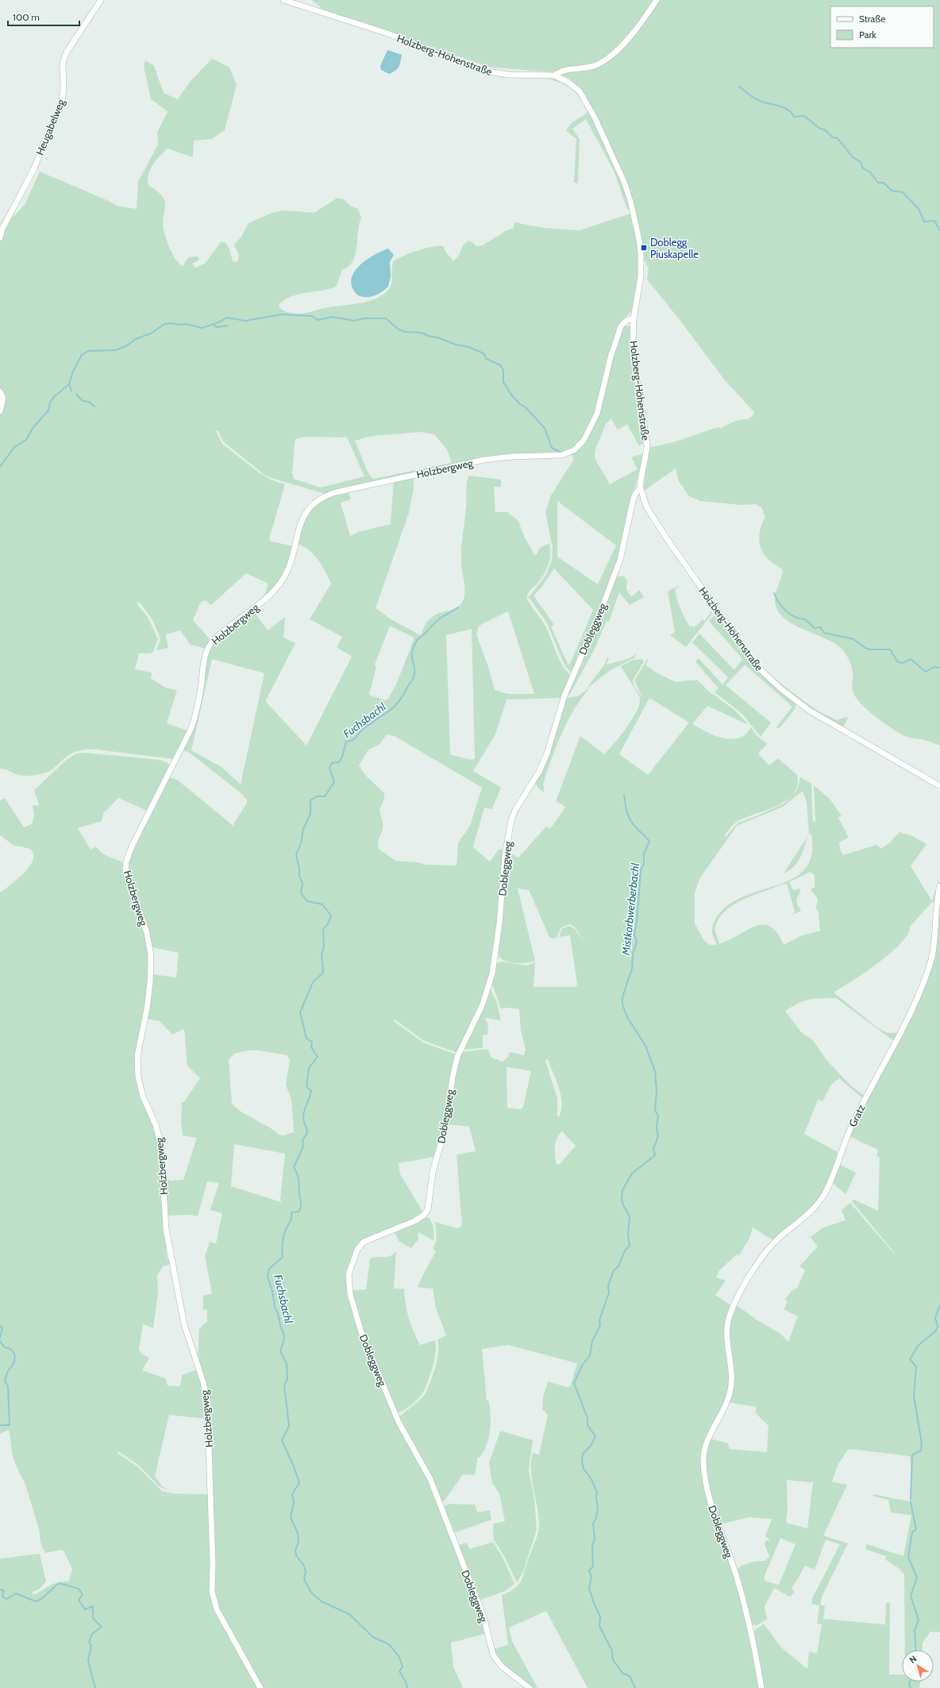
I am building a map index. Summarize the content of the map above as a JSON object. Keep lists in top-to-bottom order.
{
  "streets": {
    "street": [
      "Holzberg-Höhenstraße",
      "Heugabelweg",
      "Holzbergweg",
      "Dobleggweg",
      "Gratz"
    ]
  },
  "crossings": [
    ["Holzberg-Höhenstraße", "Holzbergweg"],
    ["Holzberg-Höhenstraße", "Dobleggweg"],
    ["Dobleggweg", "Gratz"]
  ],
  "water": ["Fuchsbachl", "Mistkorbwerberbachl"],
  "places": {
    "transit": ["Doblegg Piuskapelle"]
  },
  "legend": ["Straße", "Park"],
  "scale_bar": "100 m",
  "north": "top left"
}
